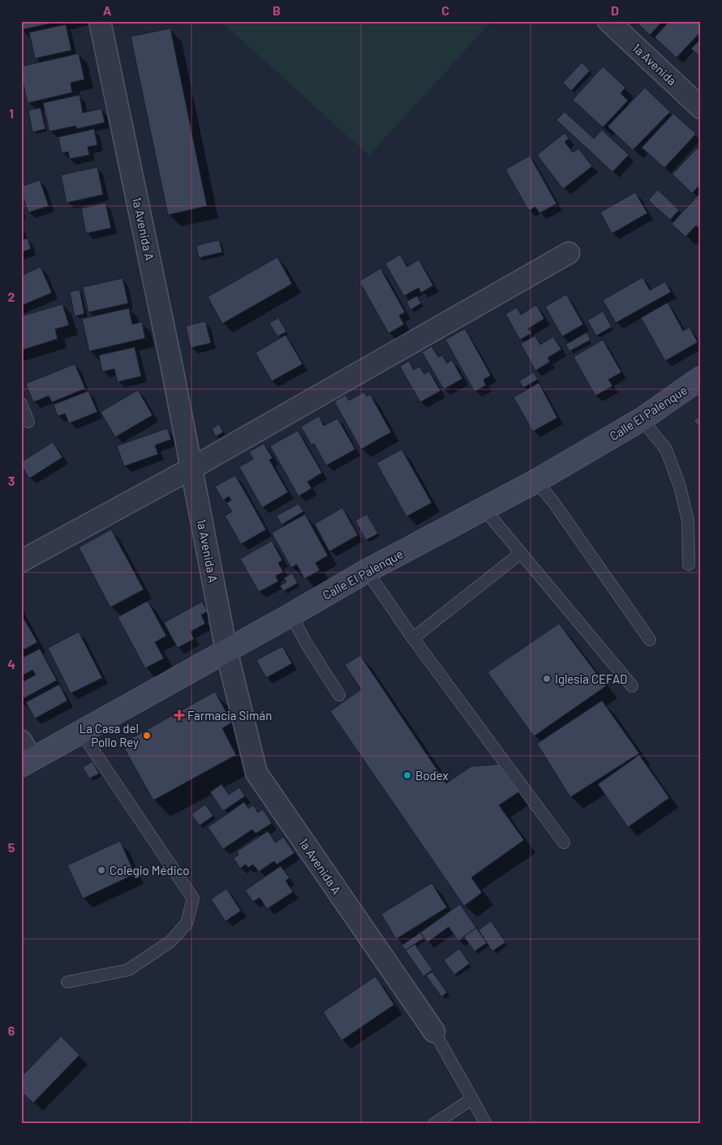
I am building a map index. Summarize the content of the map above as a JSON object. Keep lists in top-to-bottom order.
{
  "streets": {
    "street": ["1a Avenida", "1a Avenida A", "Calle El Palenque"]
  },
  "crossings": [
    ["1a Avenida A", "Calle El Palenque"]
  ],
  "places": {
    "other": [
      "Iglesia CEFAD",
      "La Casa del Pollo Rey",
      "Bodex",
      "Colegio Médico"
    ],
    "health": ["Farmacia Simán"]
  },
  "grid": {
    "columns": [
      "A",
      "B",
      "C",
      "D"
    ],
    "rows": [
      "1",
      "2",
      "3",
      "4",
      "5",
      "6"
    ]
  }
}
